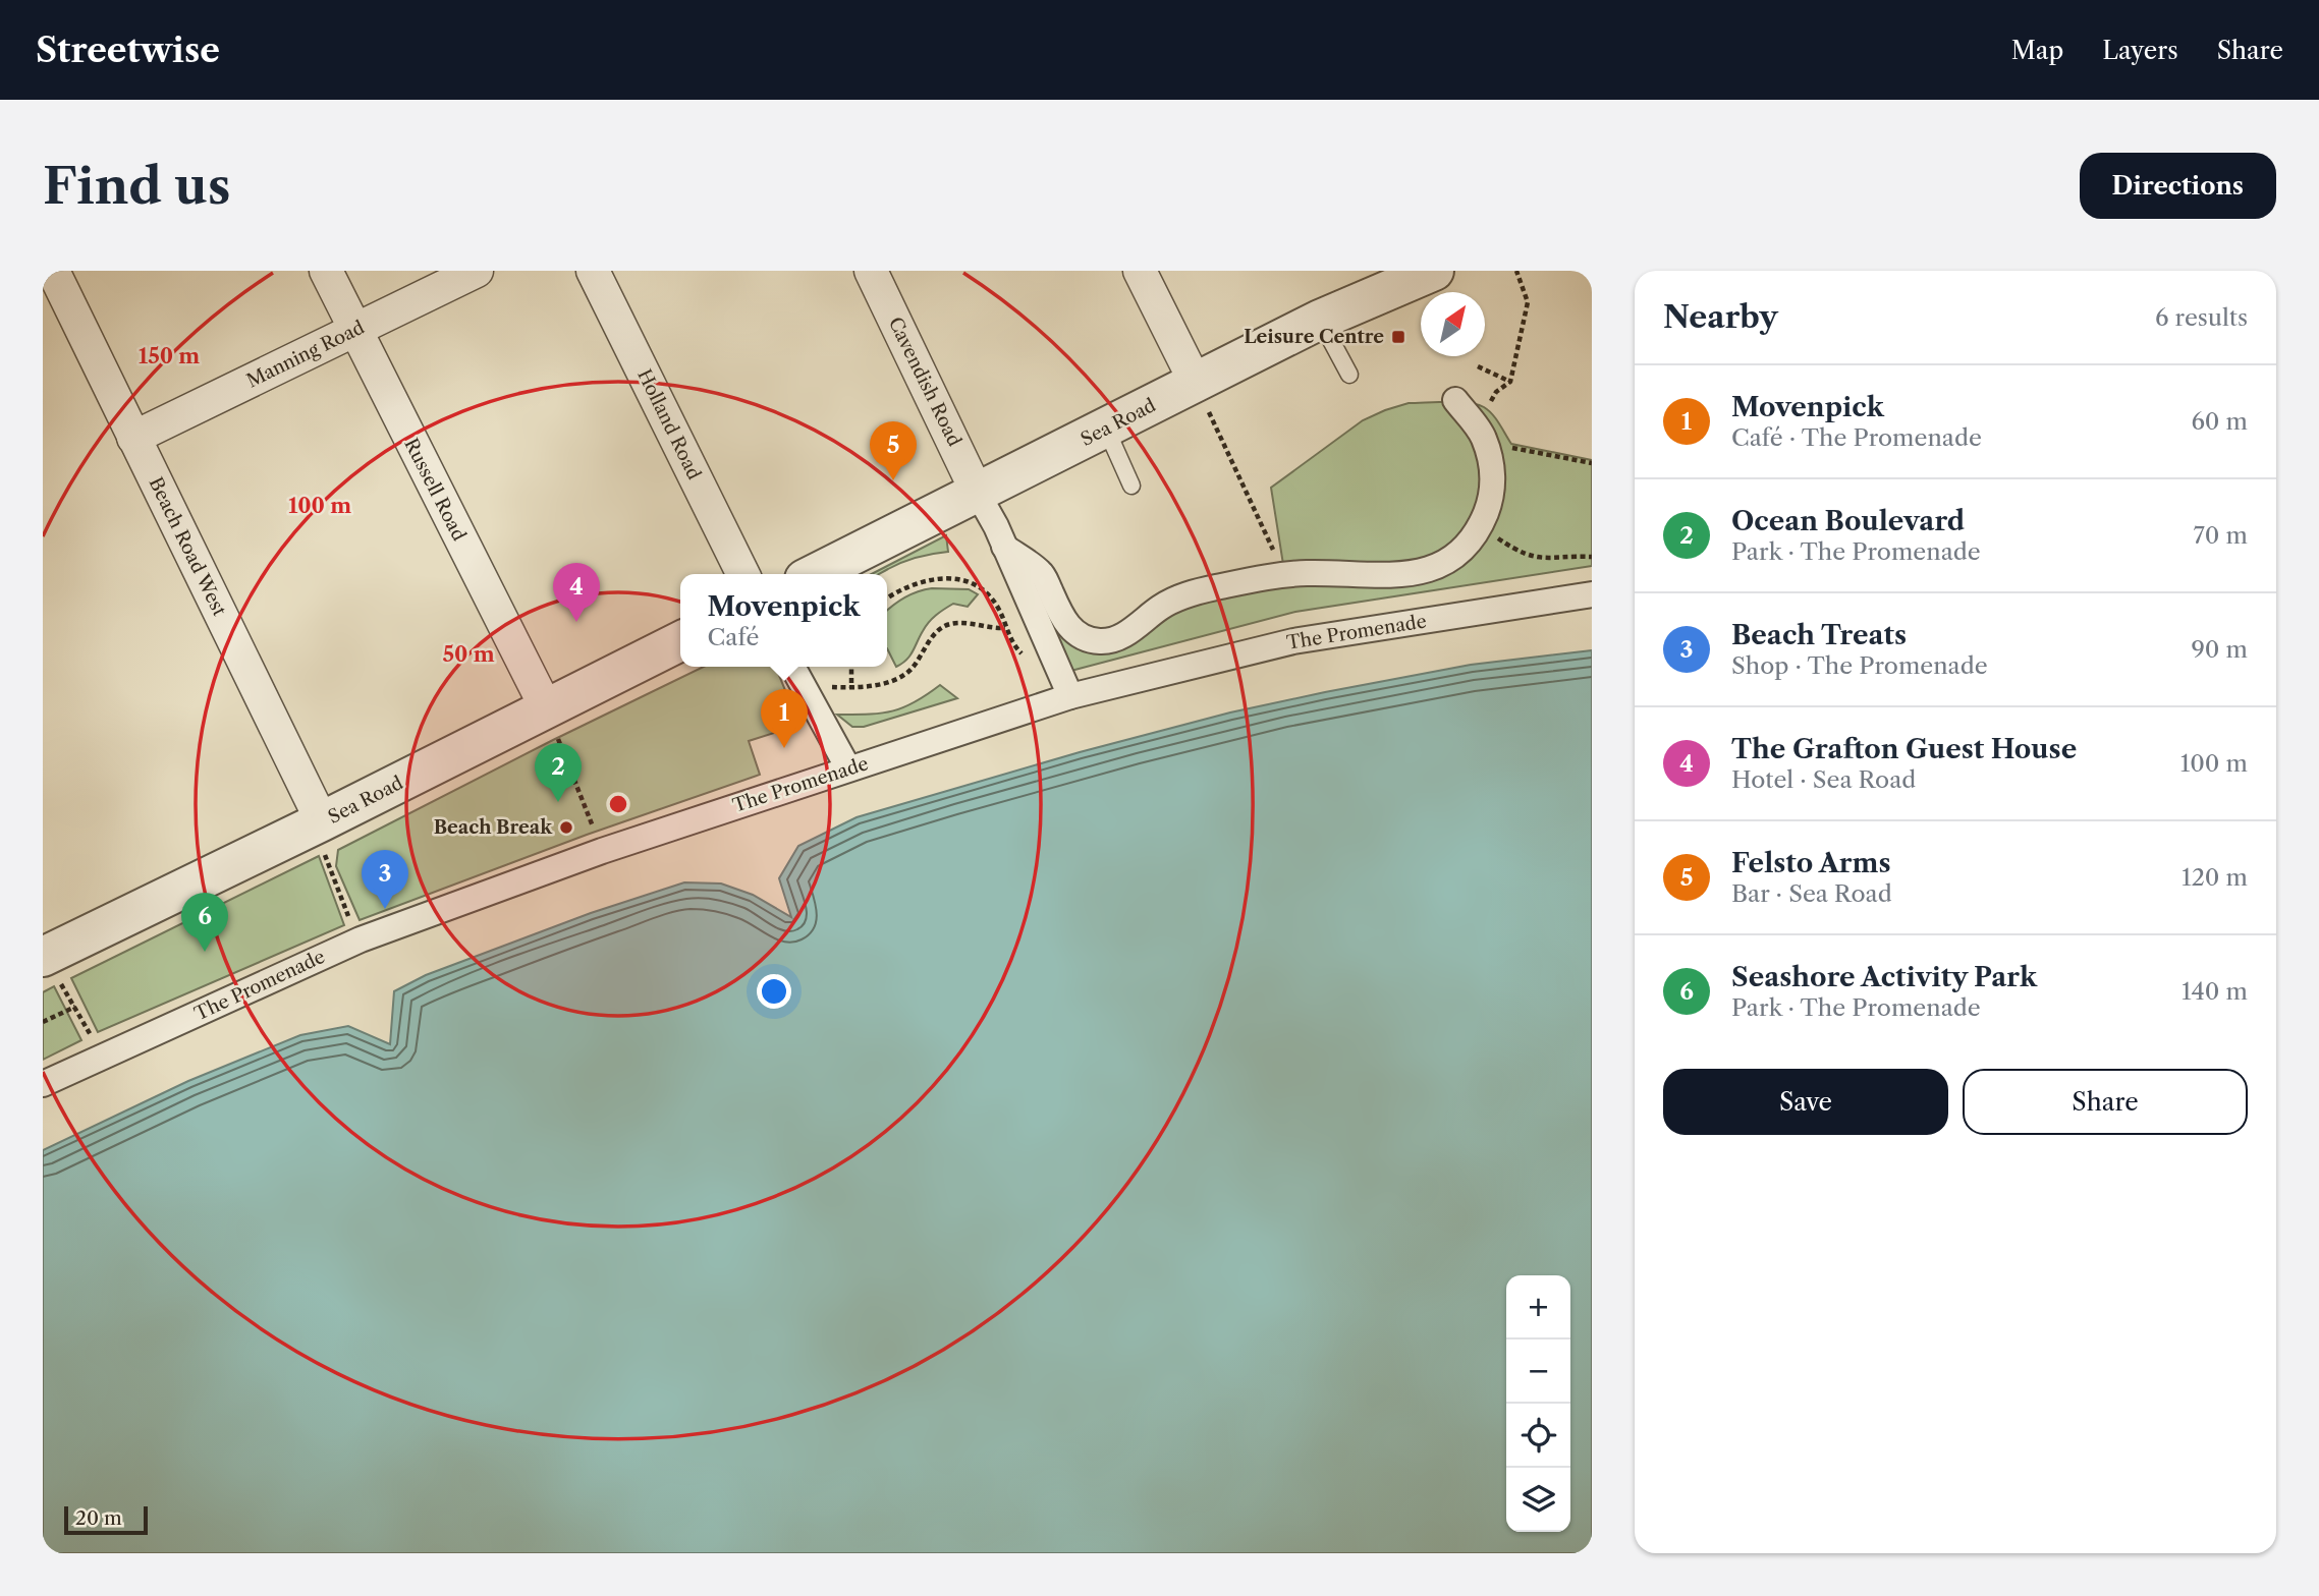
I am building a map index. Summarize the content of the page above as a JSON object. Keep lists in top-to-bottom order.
{
  "streets": {
    "street": [
      "Manning Road",
      "Cavendish Road",
      "Sea Road",
      "Holland Road",
      "Russell Road",
      "Beach Road West",
      "The Promenade"
    ]
  },
  "crossings": [
    ["Manning Road", "Russell Road"],
    ["Manning Road", "Beach Road West"],
    ["Cavendish Road", "Sea Road"],
    ["Sea Road", "Russell Road"],
    ["Sea Road", "Beach Road West"]
  ],
  "places": {
    "transit": ["Leisure Centre"],
    "other": ["Beach Break"]
  },
  "scale_bar": "20 m",
  "north": "top right",
  "page": {
    "header": "Streetwise",
    "nav": ["Map", "Layers", "Share"],
    "buttons": [
      "Directions",
      ["Save", "Share"]
    ],
    "title": "Find us",
    "heading": ["Nearby", "6 results"],
    "list": [
      {
        "mark": "1",
        "name": "Movenpick",
        "note": "Café · The Promenade",
        "value": "60 m"
      },
      {
        "mark": "2",
        "name": "Ocean Boulevard",
        "note": "Park · The Promenade",
        "value": "70 m"
      },
      {
        "mark": "3",
        "name": "Beach Treats",
        "note": "Shop · The Promenade",
        "value": "90 m"
      },
      {
        "mark": "4",
        "name": "The Grafton Guest House",
        "note": "Hotel · Sea Road",
        "value": "100 m"
      },
      {
        "mark": "5",
        "name": "Felsto Arms",
        "note": "Bar · Sea Road",
        "value": "120 m"
      },
      {
        "mark": "6",
        "name": "Seashore Activity Park",
        "note": "Park · The Promenade",
        "value": "140 m"
      }
    ],
    "pins": [
      "5",
      "4",
      "1",
      "2",
      "3",
      "6"
    ],
    "popup": ["Movenpick", "Café"],
    "map_buttons": ["+", "−"],
    "scale": "20 m"
  },
  "rings": ["150 m", "100 m", "50 m"]
}
